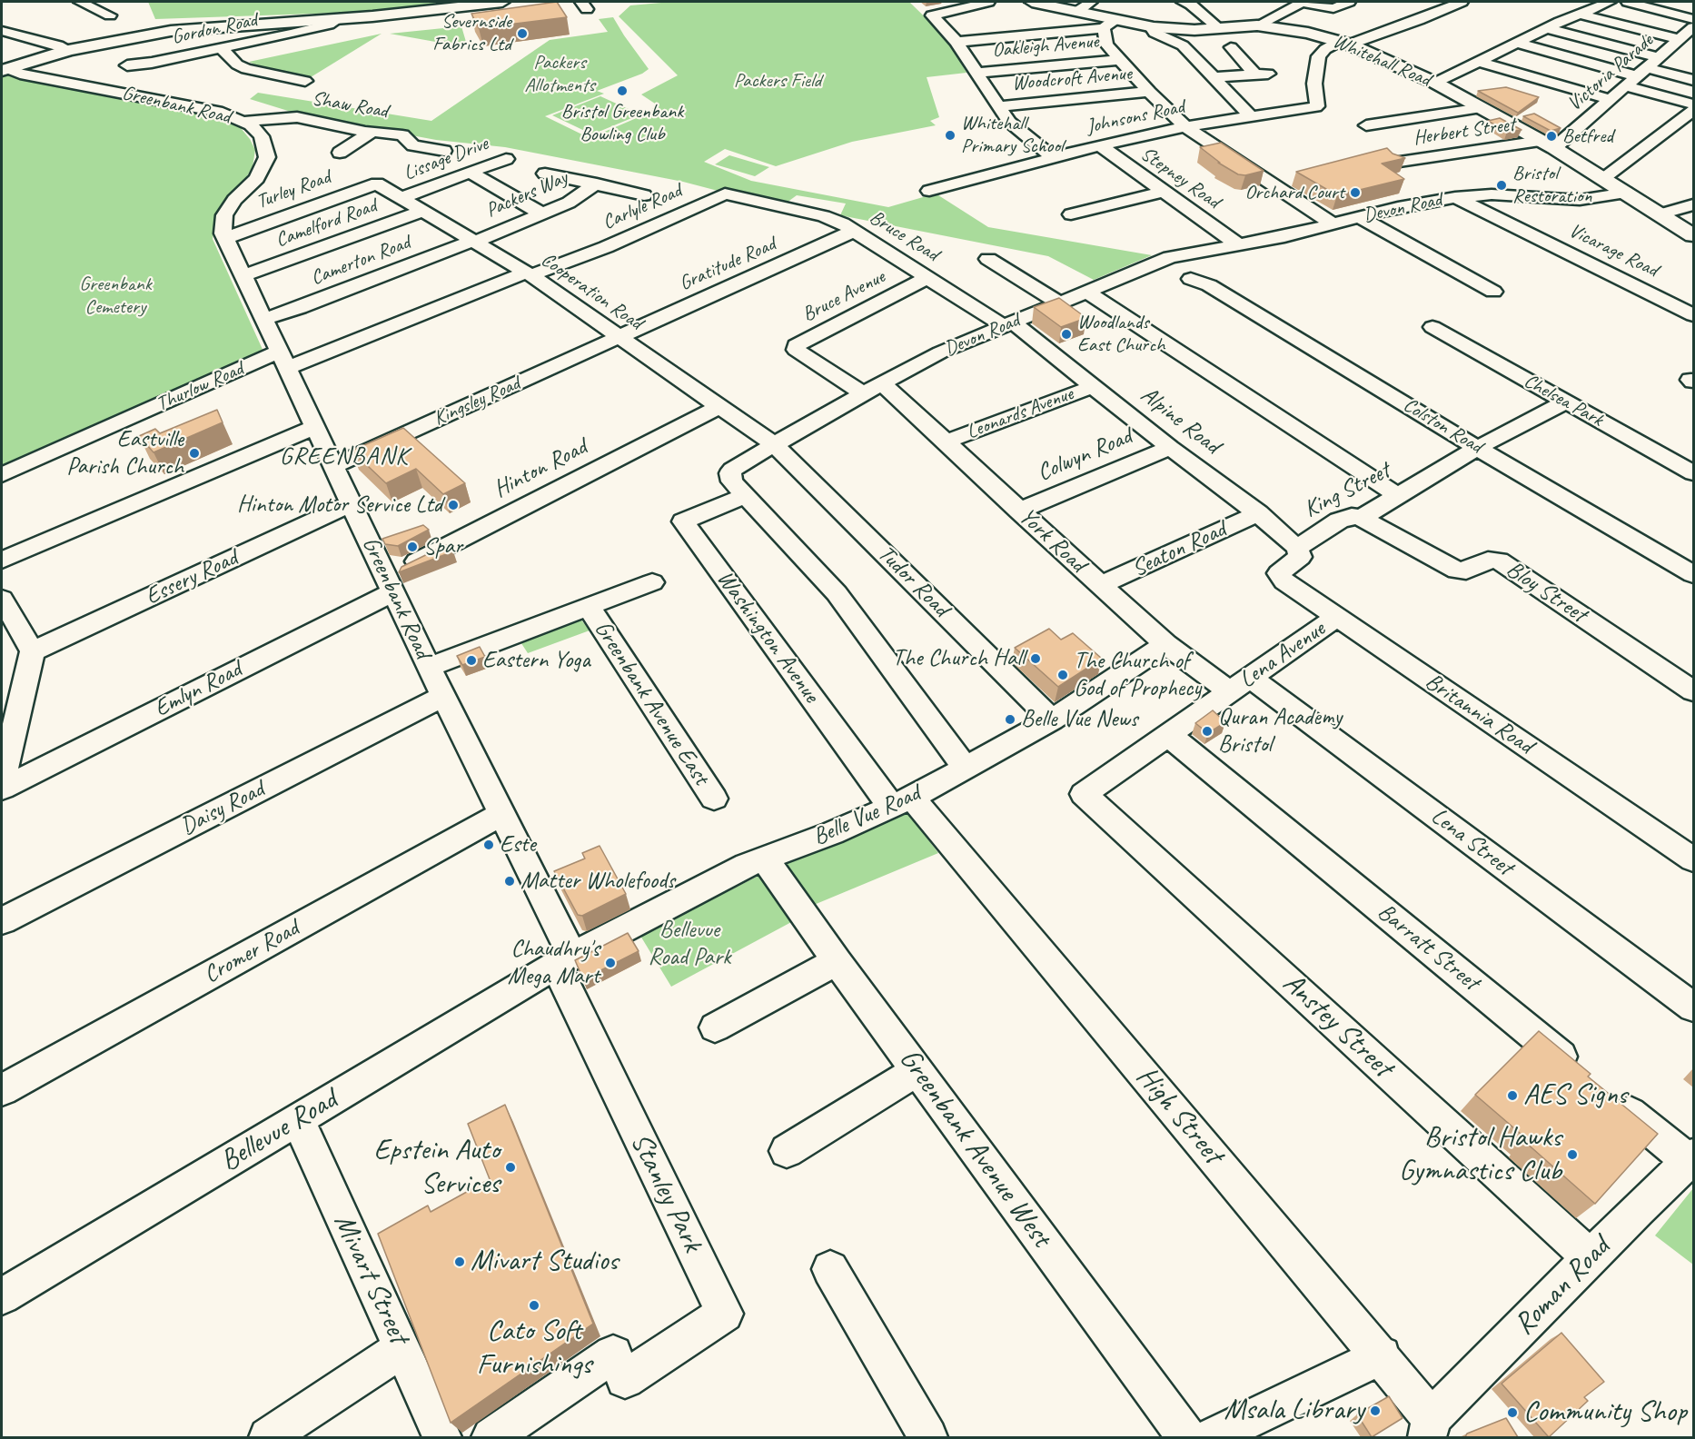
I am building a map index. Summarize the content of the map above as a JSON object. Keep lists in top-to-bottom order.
{
  "streets": {
    "main road": ["Gordon Road", "Whitehall Road"],
    "street": [
      "Oakleigh Avenue",
      "Victoria Parade",
      "Woodcroft Avenue",
      "Greenbank Road",
      "Shaw Road",
      "Johnsons Road",
      "Herbert Street",
      "Lissage Drive",
      "Stepney Road",
      "Turley Road",
      "Packers Way",
      "Carlyle Road",
      "Devon Road",
      "Camelford Road",
      "Bruce Road",
      "Vicarage Road",
      "Camerton Road",
      "Gratitude Road",
      "Cooperation Road",
      "Bruce Avenue",
      "Thurlow Road",
      "Chelsea Park",
      "Kingsley Road",
      "Leonards Avenue",
      "Alpine Road",
      "Colston Road",
      "Colwyn Road",
      "Hinton Road",
      "King Street",
      "York Road",
      "Seaton Road",
      "Essery Road",
      "Tudor Road",
      "Bloy Street",
      "Washington Avenue",
      "Lena Avenue",
      "Emlyn Road",
      "Greenbank Avenue East",
      "Britannia Road",
      "Daisy Road",
      "Belle Vue Road",
      "Lena Street",
      "Barratt Street",
      "Cromer Road",
      "Anstey Street",
      "High Street",
      "Bellevue Road",
      "Greenbank Avenue West",
      "Stanley Park",
      "Mivart Street",
      "Roman Road"
    ]
  },
  "crossings": [
    ["Gordon Road", "Greenbank Road"],
    ["Whitehall Road", "Victoria Parade"],
    ["Whitehall Road", "Johnsons Road"],
    ["Whitehall Road", "Herbert Street"],
    ["Whitehall Road", "Devon Road"],
    ["Victoria Parade", "Herbert Street"],
    ["Greenbank Road", "Shaw Road"],
    ["Greenbank Road", "Turley Road"],
    ["Greenbank Road", "Carlyle Road"],
    ["Greenbank Road", "Camelford Road"],
    ["Greenbank Road", "Camerton Road"],
    ["Greenbank Road", "Thurlow Road"],
    ["Greenbank Road", "Kingsley Road"],
    ["Greenbank Road", "Hinton Road"],
    ["Greenbank Road", "Essery Road"],
    ["Greenbank Road", "Emlyn Road"],
    ["Greenbank Road", "Greenbank Avenue East"],
    ["Greenbank Road", "Daisy Road"],
    ["Greenbank Road", "Belle Vue Road"],
    ["Greenbank Road", "Cromer Road"],
    ["Greenbank Road", "Bellevue Road"],
    ["Greenbank Road", "Stanley Park"],
    ["Johnsons Road", "Stepney Road"],
    ["Lissage Drive", "Cooperation Road"],
    ["Stepney Road", "Devon Road"],
    ["Turley Road", "Cooperation Road"],
    ["Packers Way", "Camerton Road"],
    ["Packers Way", "Cooperation Road"],
    ["Carlyle Road", "Bruce Road"],
    ["Carlyle Road", "Cooperation Road"],
    ["Carlyle Road", "Thurlow Road"],
    ["Devon Road", "Bruce Road"],
    ["Devon Road", "Vicarage Road"],
    ["Devon Road", "Cooperation Road"],
    ["Devon Road", "Bruce Avenue"],
    ["Devon Road", "Alpine Road"],
    ["Devon Road", "York Road"],
    ["Devon Road", "Tudor Road"],
    ["Devon Road", "Washington Avenue"],
    ["Devon Road", "Belle Vue Road"],
    ["Camelford Road", "Cooperation Road"],
    ["Bruce Road", "Gratitude Road"],
    ["Bruce Road", "Bruce Avenue"],
    ["Bruce Road", "Alpine Road"],
    ["Camerton Road", "Cooperation Road"],
    ["Gratitude Road", "Cooperation Road"],
    ["Gratitude Road", "Kingsley Road"],
    ["Cooperation Road", "Kingsley Road"],
    ["Cooperation Road", "Hinton Road"],
    ["Cooperation Road", "Tudor Road"],
    ["Bruce Avenue", "York Road"],
    ["Chelsea Park", "King Street"],
    ["Leonards Avenue", "Alpine Road"],
    ["Leonards Avenue", "York Road"],
    ["Alpine Road", "Colwyn Road"],
    ["Alpine Road", "King Street"],
    ["Alpine Road", "Seaton Road"],
    ["Alpine Road", "Britannia Road"],
    ["Colston Road", "King Street"],
    ["Colwyn Road", "York Road"],
    ["Hinton Road", "Emlyn Road"],
    ["King Street", "Bloy Street"],
    ["King Street", "Britannia Road"],
    ["York Road", "Seaton Road"],
    ["York Road", "Lena Avenue"],
    ["York Road", "Belle Vue Road"],
    ["York Road", "Lena Street"],
    ["Tudor Road", "Belle Vue Road"],
    ["Washington Avenue", "Belle Vue Road"],
    ["Washington Avenue", "High Street"],
    ["Lena Avenue", "Britannia Road"],
    ["Lena Avenue", "Lena Street"],
    ["Lena Avenue", "Barratt Street"],
    ["Lena Avenue", "Anstey Street"],
    ["Belle Vue Road", "High Street"],
    ["Belle Vue Road", "Bellevue Road"],
    ["Belle Vue Road", "Greenbank Avenue West"],
    ["Belle Vue Road", "Stanley Park"],
    ["Anstey Street", "Roman Road"],
    ["High Street", "Roman Road"],
    ["Bellevue Road", "Stanley Park"],
    ["Bellevue Road", "Mivart Street"]
  ],
  "districts": ["GREENBANK"],
  "parks": [
    "Packers Allotments",
    "Packers Field",
    "Greenbank Cemetery",
    "Bellevue Road Park"
  ],
  "places": [
    "Severnside Fabrics Ltd",
    "Bristol Greenbank Bowling Club",
    "Whitehall Primary School",
    "Betfred",
    "Bristol Restoration",
    "Orchard Court",
    "Woodlands East Church",
    "Eastville Parish Church",
    "Hinton Motor Service Ltd",
    "Spar",
    "The Church Hall",
    "Eastern Yoga",
    "The Church of God of Prophecy",
    "Belle Vue News",
    "Quran Academy Bristol",
    "Este",
    "Matter Wholefoods",
    "Chaudhry's Mega Mart",
    "AES Signs",
    "Bristol Hawks Gymnastics Club",
    "Epstein Auto Services",
    "Mivart Studios",
    "Cato Soft Furnishings",
    "Msala Library",
    "Community Shop"
  ]
}
